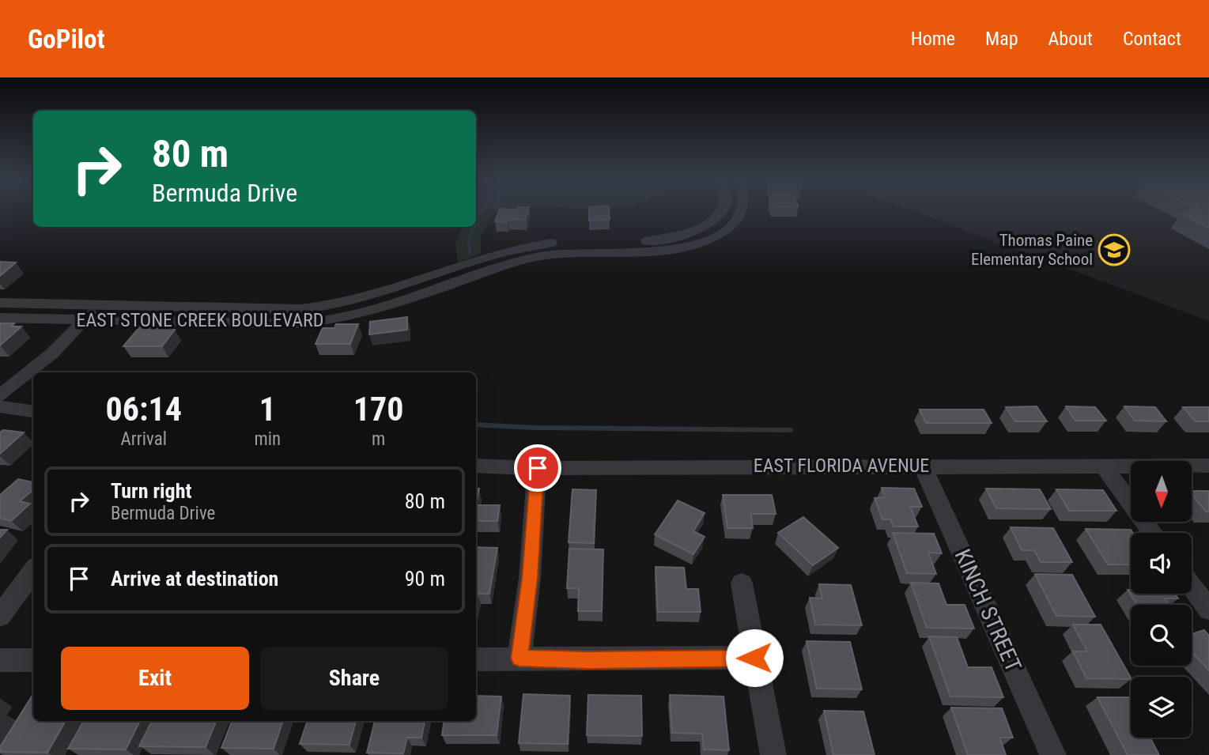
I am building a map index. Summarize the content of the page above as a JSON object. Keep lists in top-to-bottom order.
{
  "streets": {
    "street": ["EAST STONE CREEK BOULEVARD", "EAST FLORIDA AVENUE", "KINCH STREET"]
  },
  "crossings": [
    ["EAST FLORIDA AVENUE", "KINCH STREET"]
  ],
  "places": {
    "school or university": ["Thomas Paine Elementary School"]
  },
  "north": "bottom",
  "page": {
    "header": "GoPilot",
    "nav": [
      "Home",
      "Map",
      "About",
      "Contact"
    ],
    "turn": ["80 m", "Bermuda Drive"],
    "eta": [
      "06:14",
      "Arrival",
      "1",
      "min",
      "170",
      "m"
    ],
    "list": [
      {
        "name": "Turn right",
        "note": "Bermuda Drive",
        "value": "80 m"
      },
      {
        "name": "Arrive at destination",
        "value": "90 m"
      }
    ],
    "buttons": ["Exit", "Share"]
  }
}
